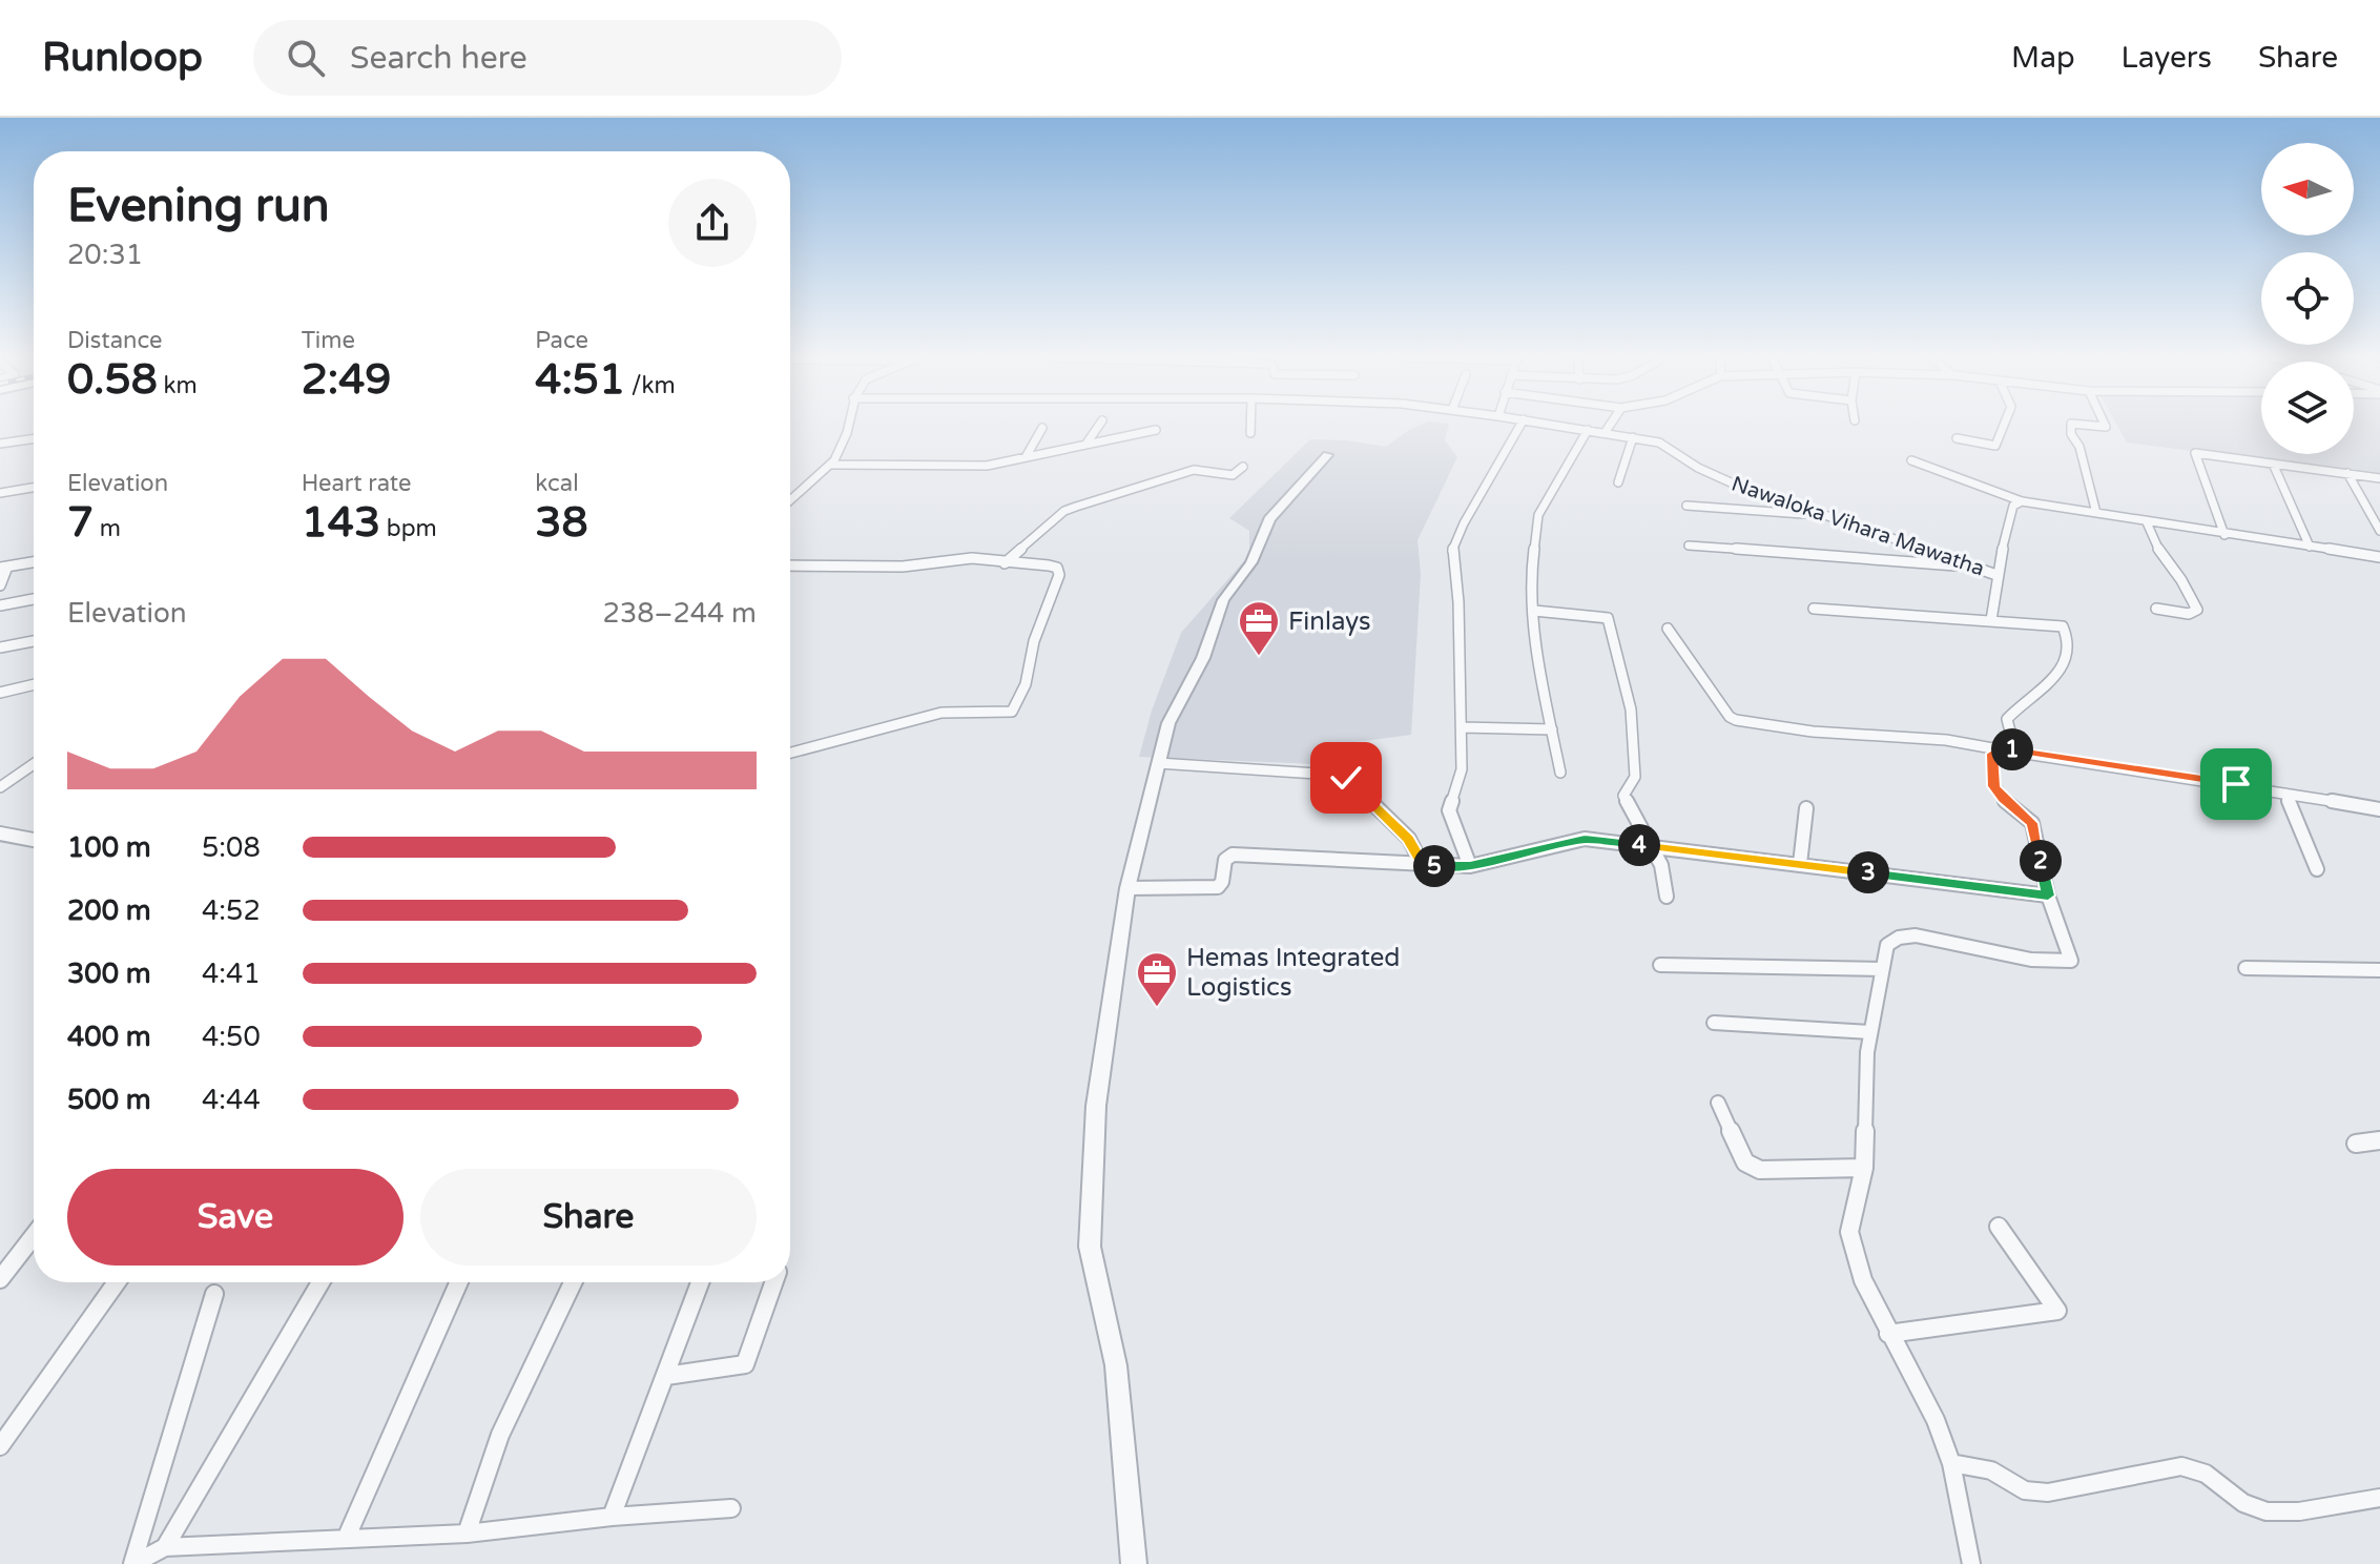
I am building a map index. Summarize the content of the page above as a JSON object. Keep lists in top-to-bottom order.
{
  "streets": {
    "street": ["Nawaloka Vihara Mawatha"]
  },
  "places": {
    "office": ["Finlays", "Hemas Integrated Logistics"]
  },
  "north": "left",
  "page": {
    "header": "Runloop",
    "search": "Search here",
    "nav": ["Map", "Layers", "Share"],
    "heading": ["Evening run", "20:31"],
    "stats": [
      ["Distance", "0.58 km"],
      ["Time", "2:49"],
      ["Pace", "4:51 /km"],
      ["Elevation", "7 m"],
      ["Heart rate", "143 bpm"],
      ["kcal", "38"]
    ],
    "chart": ["Elevation", "238–244 m"],
    "pins": [
      "1",
      "4",
      "2",
      "5",
      "3"
    ],
    "list": [
      {
        "name": "100 m",
        "note": "5:08"
      },
      {
        "name": "200 m",
        "note": "4:52"
      },
      {
        "name": "300 m",
        "note": "4:41"
      },
      {
        "name": "400 m",
        "note": "4:50"
      },
      {
        "name": "500 m",
        "note": "4:44"
      }
    ],
    "buttons": ["Save", "Share"]
  }
}
